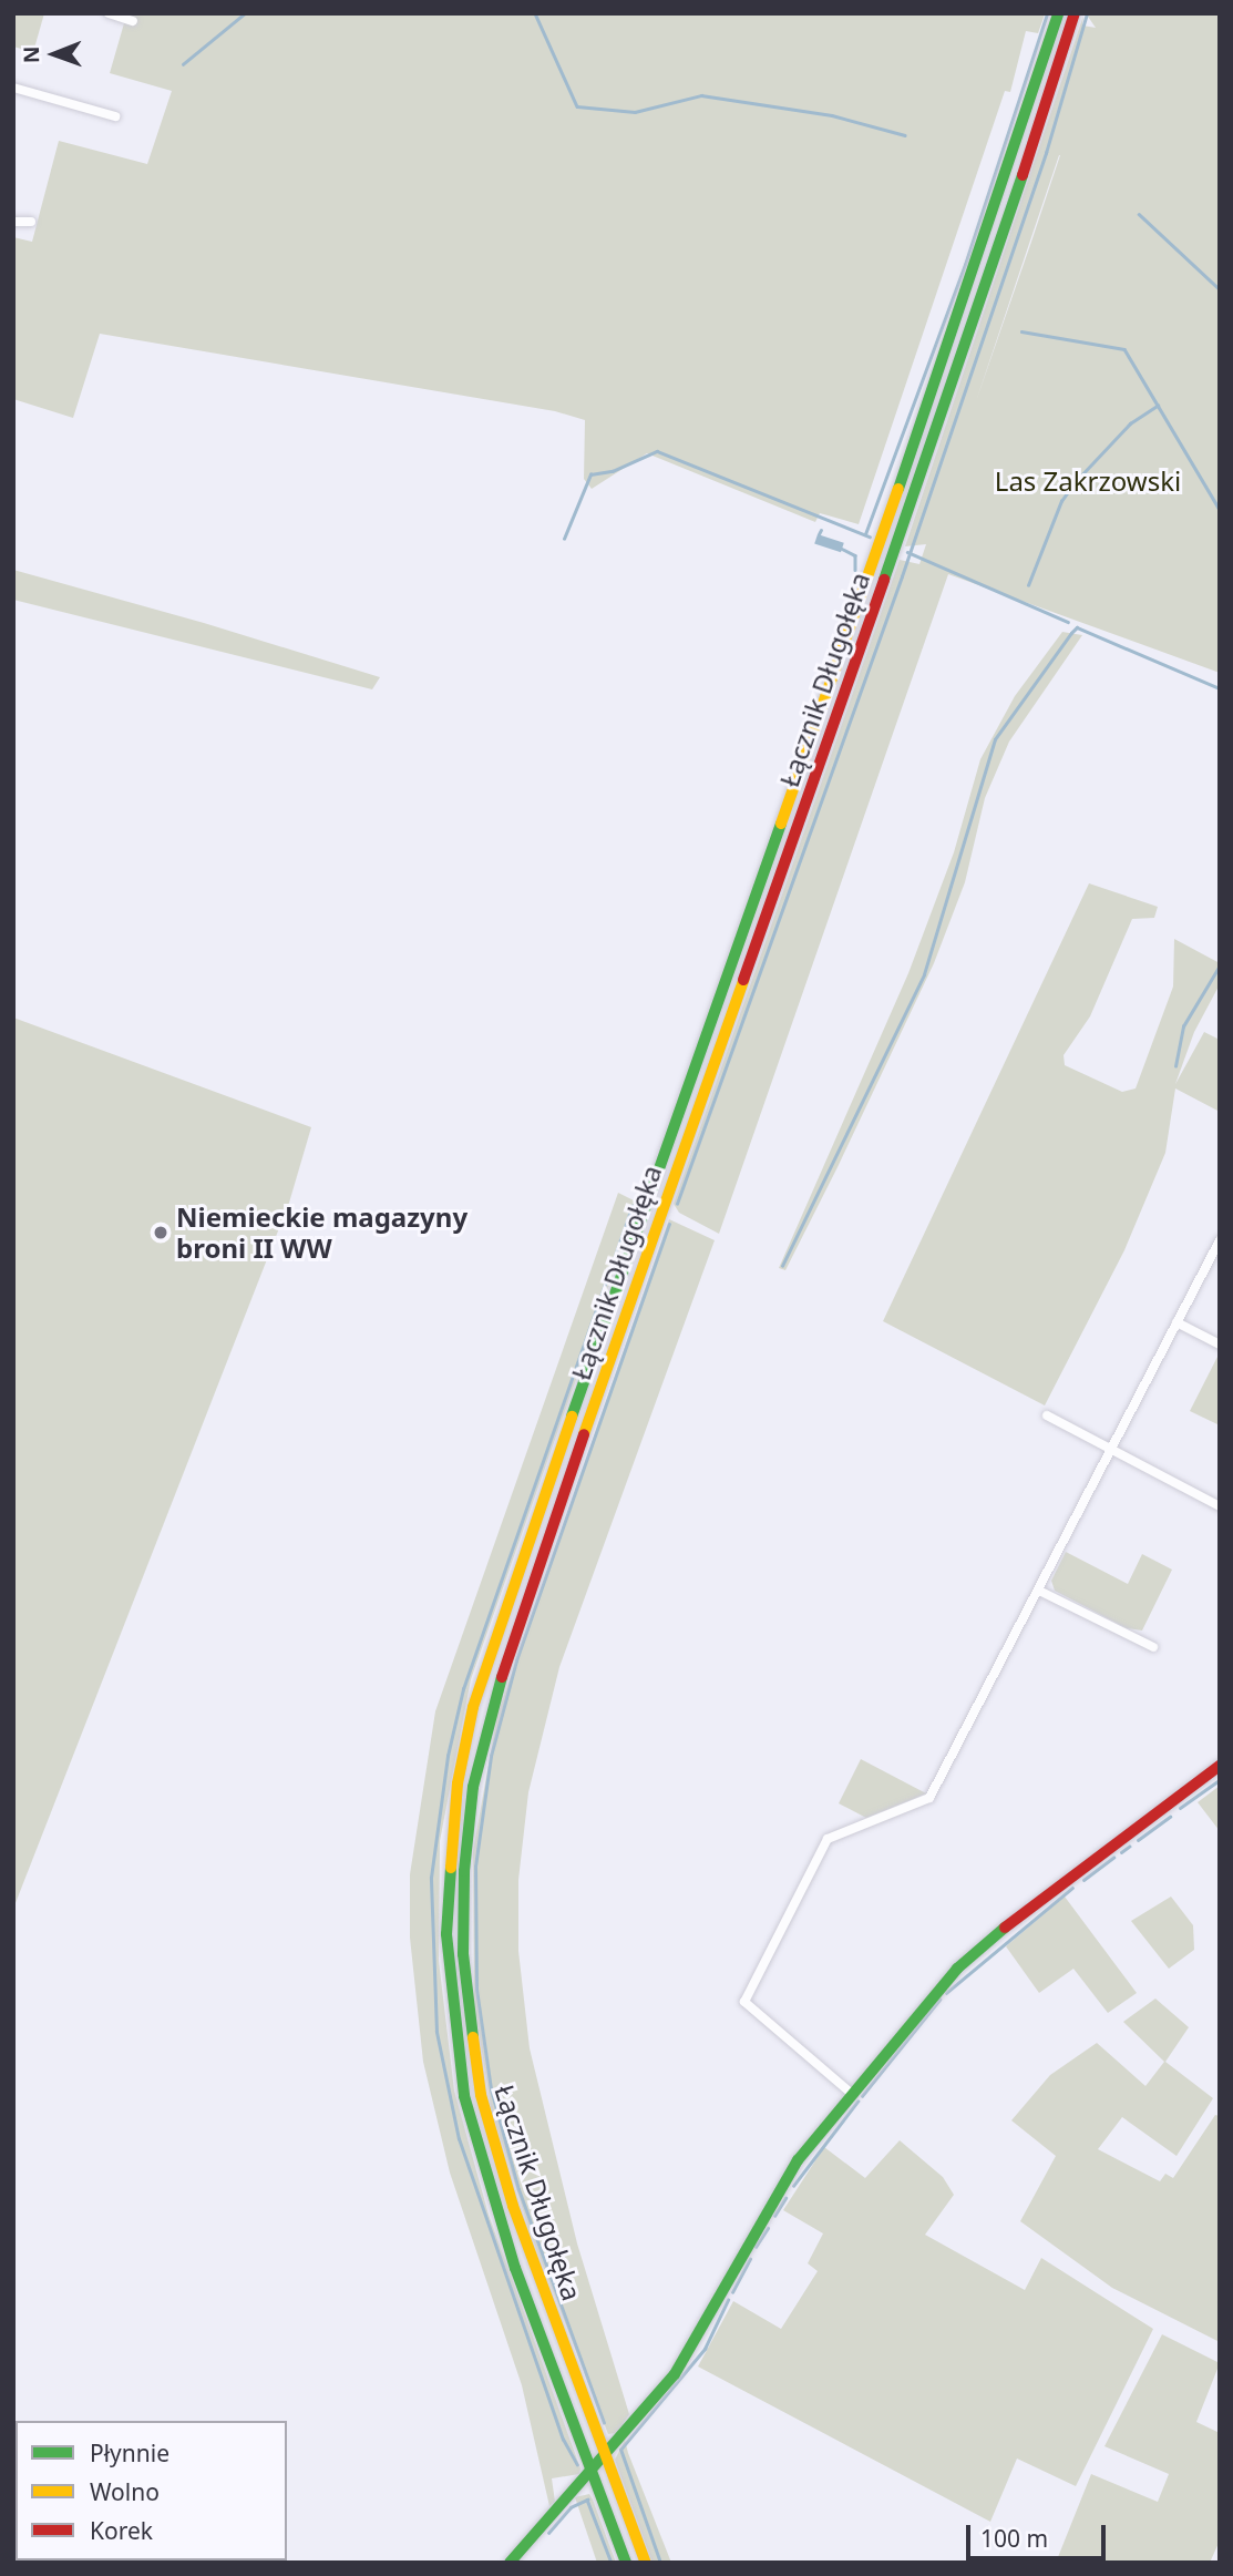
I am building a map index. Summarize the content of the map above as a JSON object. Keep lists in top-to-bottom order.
{
  "streets": {
    "main road": ["Łącznik Długołęka"]
  },
  "parks": ["Las Zakrzowski"],
  "places": ["Niemieckie magazyny broni II WW"],
  "legend": ["Płynnie", "Wolno", "Korek"],
  "scale_bar": "100 m",
  "north": "left"
}
